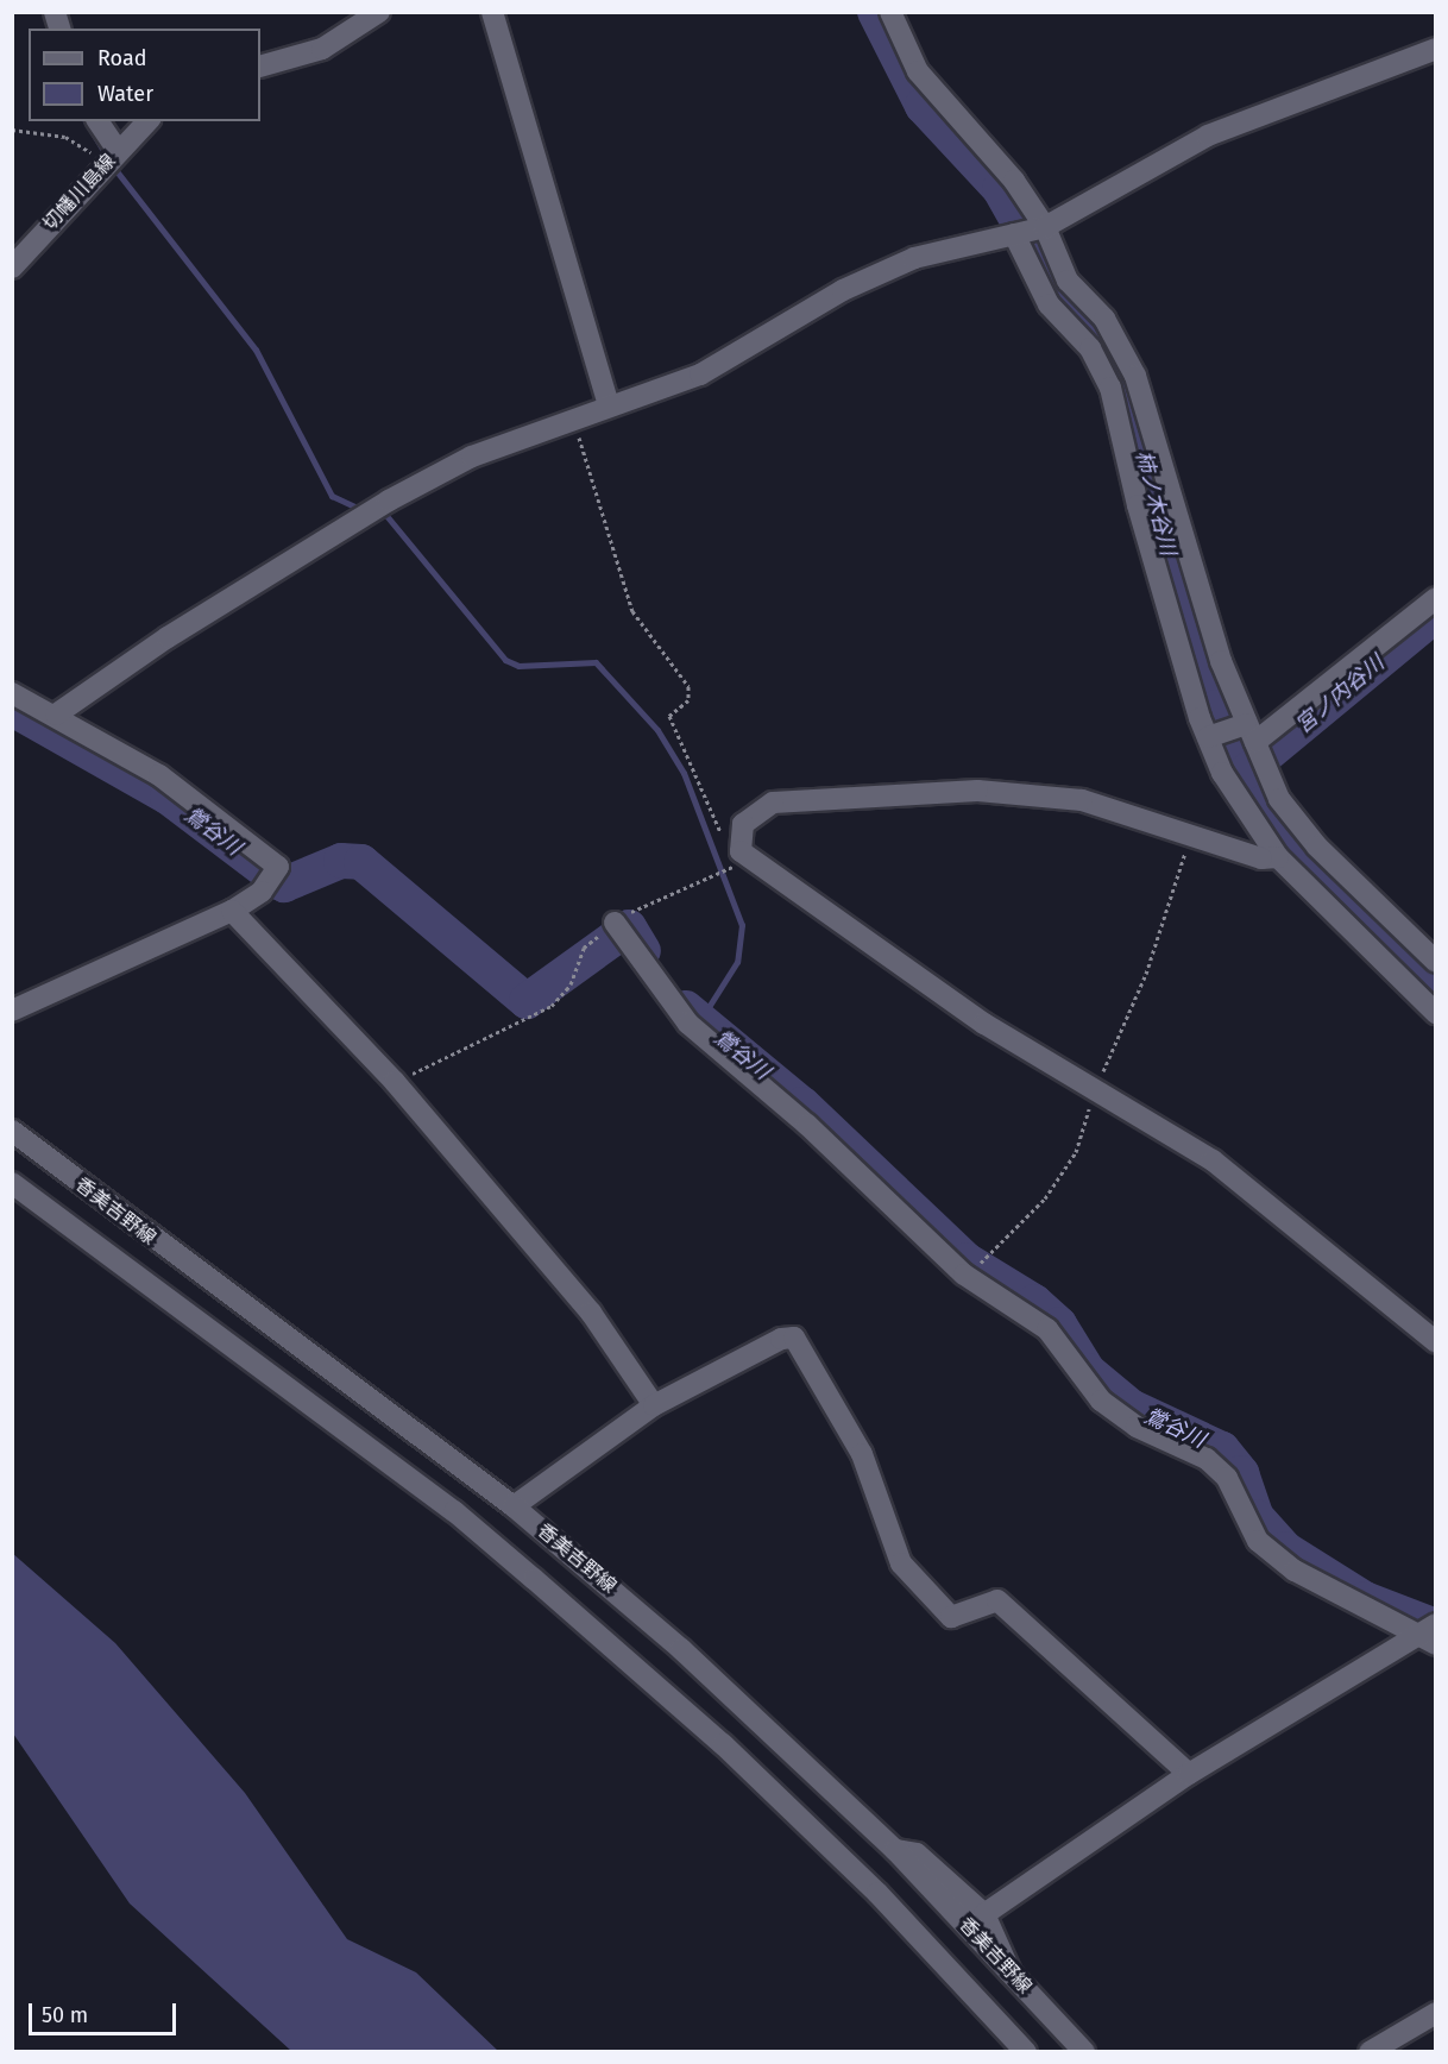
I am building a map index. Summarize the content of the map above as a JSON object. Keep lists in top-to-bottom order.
{
  "streets": {
    "street": ["切幡川島線", "香美吉野線"]
  },
  "water": ["柿ノ木谷川", "宮ノ内谷川", "鶯谷川"],
  "legend": ["Road", "Water"],
  "scale_bar": "50 m"
}
